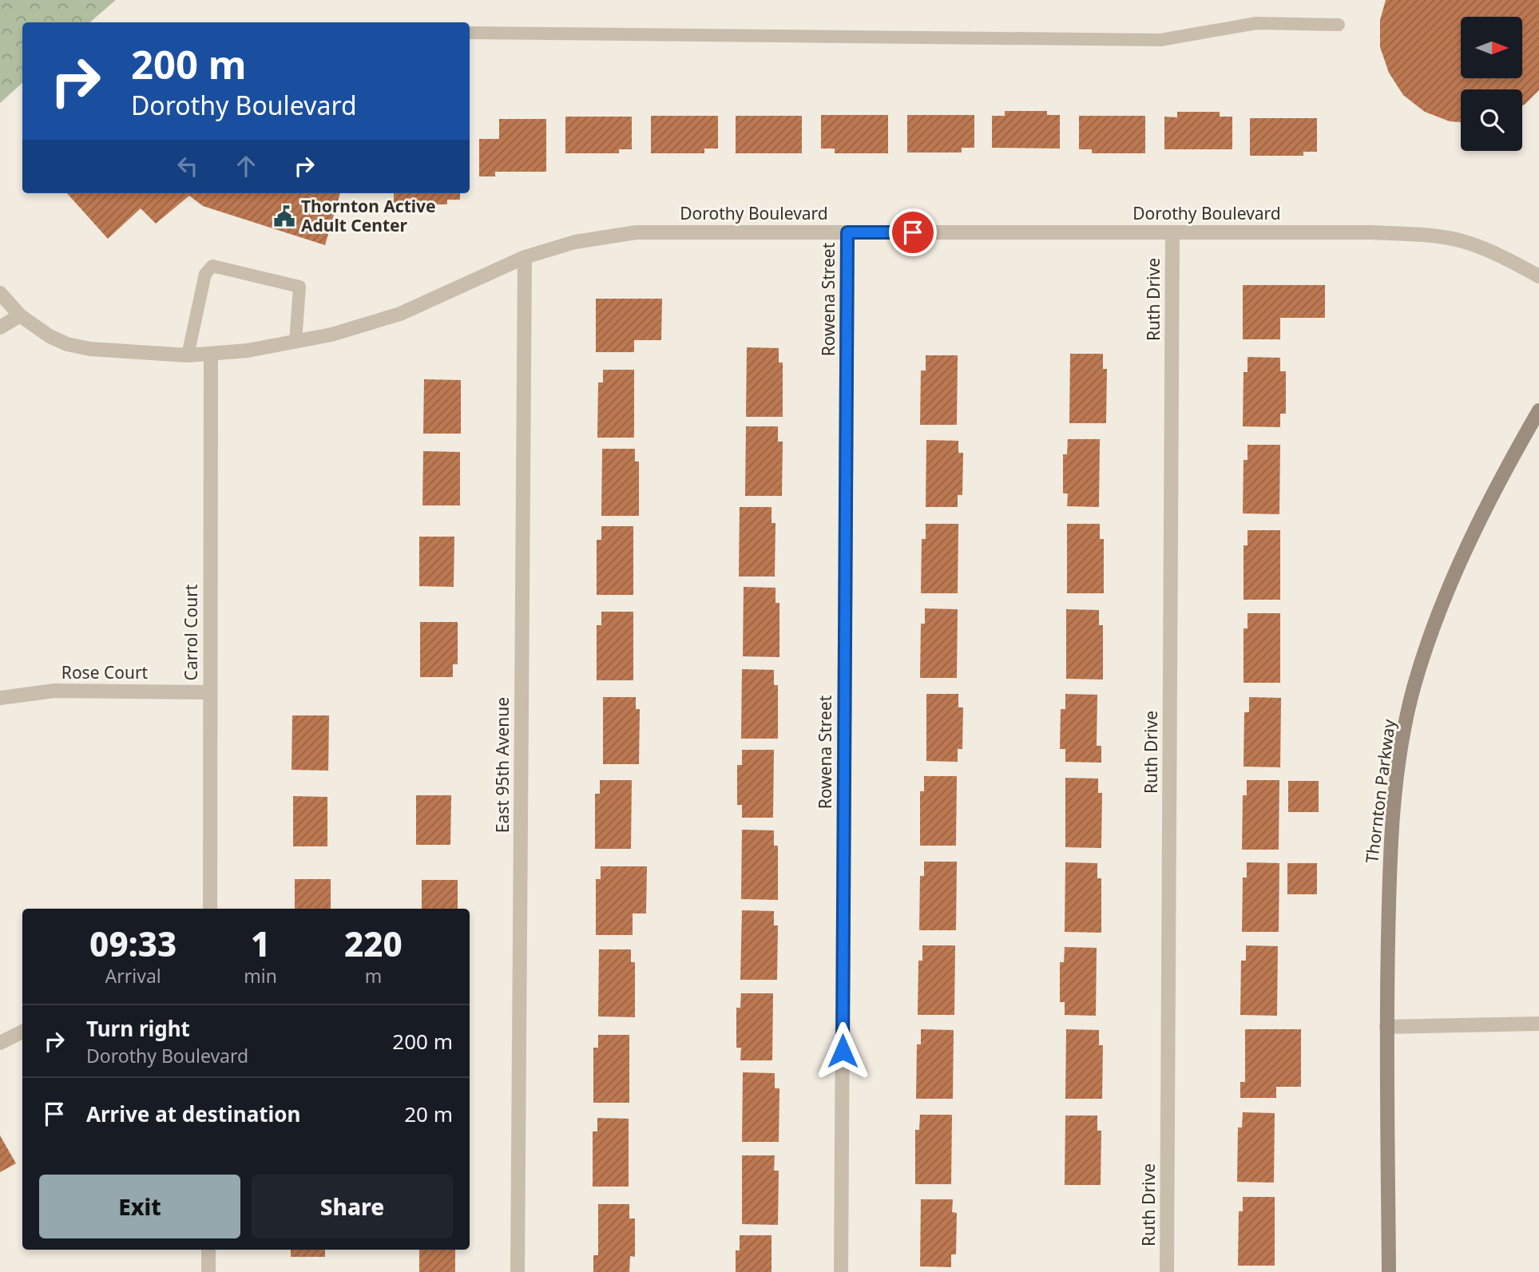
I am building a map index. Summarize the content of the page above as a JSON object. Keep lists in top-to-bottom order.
{
  "streets": {
    "main road": ["Thornton Parkway"],
    "street": [
      "Dorothy Boulevard",
      "Rowena Street",
      "Ruth Drive",
      "Carrol Court",
      "Rose Court",
      "East 95th Avenue"
    ]
  },
  "crossings": [
    ["Dorothy Boulevard", "Rowena Street"],
    ["Dorothy Boulevard", "Ruth Drive"],
    ["Dorothy Boulevard", "Carrol Court"],
    ["Dorothy Boulevard", "East 95th Avenue"],
    ["Carrol Court", "Rose Court"]
  ],
  "places": {
    "public building": ["Thornton Active Adult Center"]
  },
  "north": "right",
  "page": {
    "turn": ["200 m", "Dorothy Boulevard"],
    "eta": [
      "09:33",
      "Arrival",
      "1",
      "min",
      "220",
      "m"
    ],
    "list": [
      {
        "name": "Turn right",
        "note": "Dorothy Boulevard",
        "value": "200 m"
      },
      {
        "name": "Arrive at destination",
        "value": "20 m"
      }
    ],
    "buttons": ["Exit", "Share"]
  }
}
